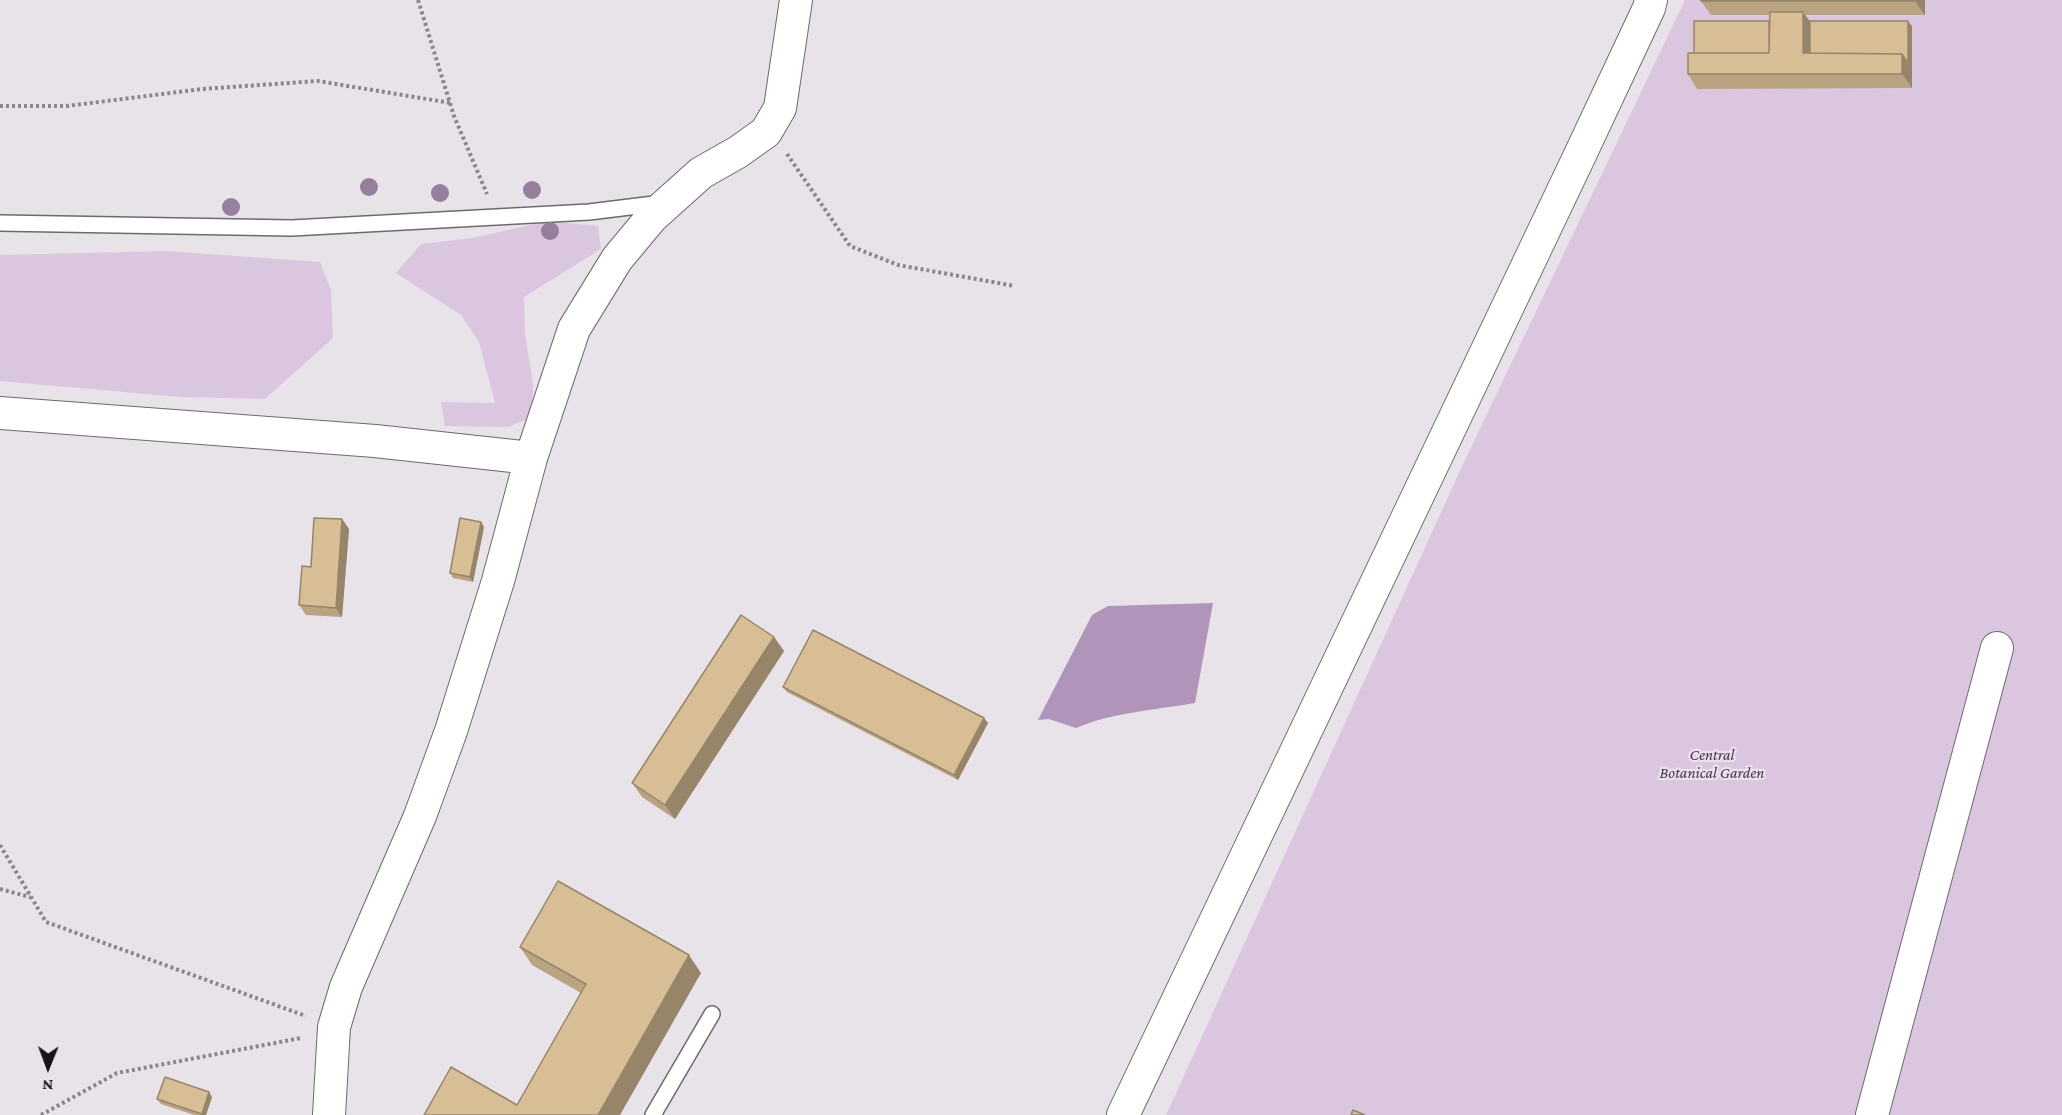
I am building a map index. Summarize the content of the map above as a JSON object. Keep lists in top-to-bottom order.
{
  "parks": ["Central Botanical Garden"],
  "north": "bottom"
}
